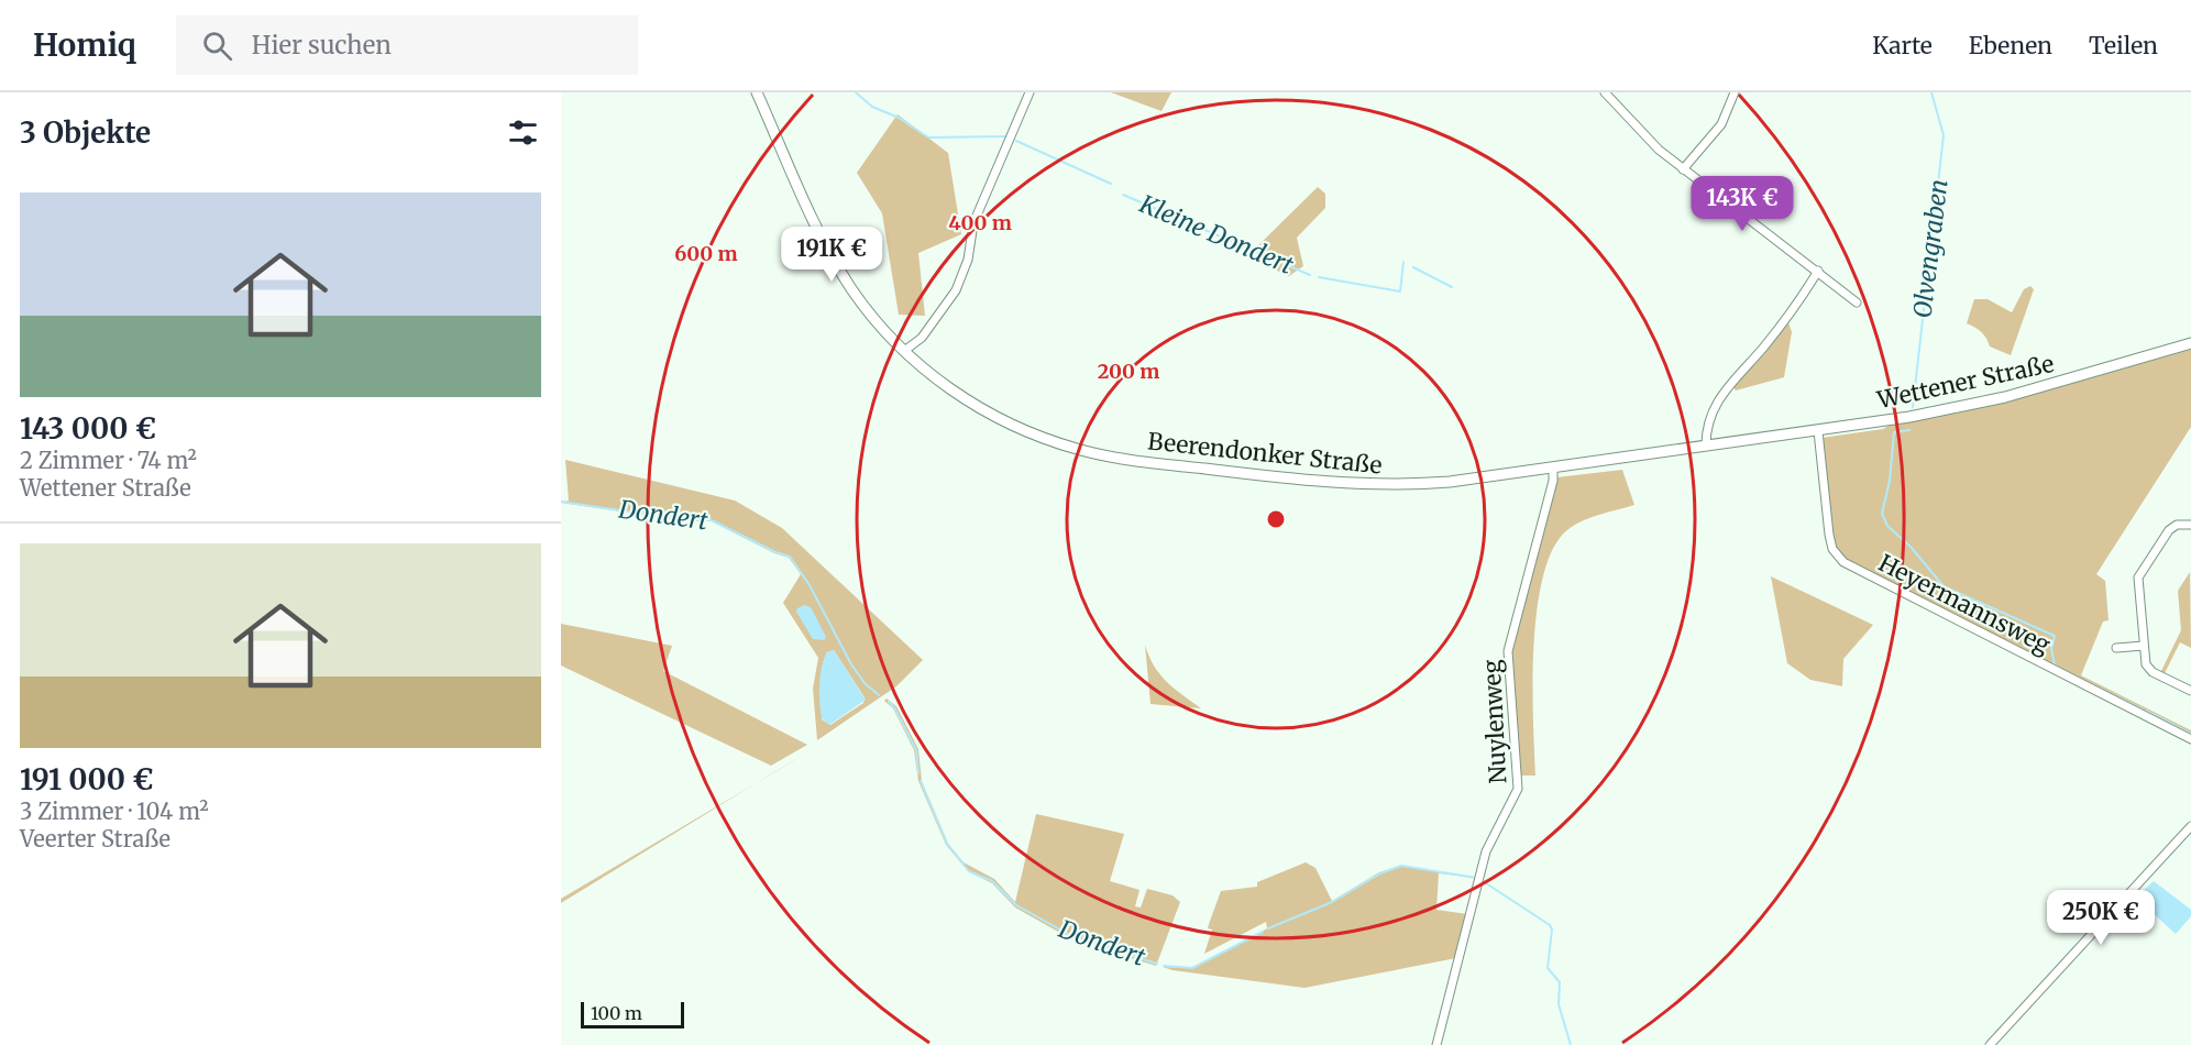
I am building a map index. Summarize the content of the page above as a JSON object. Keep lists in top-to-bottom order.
{
  "streets": {
    "street": [
      "Wettener Straße",
      "Beerendonker Straße",
      "Heyermannsweg",
      "Nuylenweg"
    ]
  },
  "crossings": [
    ["Wettener Straße", "Beerendonker Straße"],
    ["Wettener Straße", "Heyermannsweg"],
    ["Beerendonker Straße", "Nuylenweg"]
  ],
  "water": ["Kleine Dondert", "Olvengraben", "Dondert"],
  "scale_bar": "100 m",
  "page": {
    "header": "Homiq",
    "search": "Hier suchen",
    "nav": ["Karte", "Ebenen", "Teilen"],
    "heading": "3 Objekte",
    "list": [
      {
        "name": "143 000 €",
        "note": "2 Zimmer · 74 m² · Wettener Straße"
      },
      {
        "name": "191 000 €",
        "note": "3 Zimmer · 104 m² · Veerter Straße"
      }
    ],
    "price": ["143K €", "191K €", "250K €"],
    "scale": "100 m"
  },
  "rings": ["400 m", "600 m", "200 m"]
}
